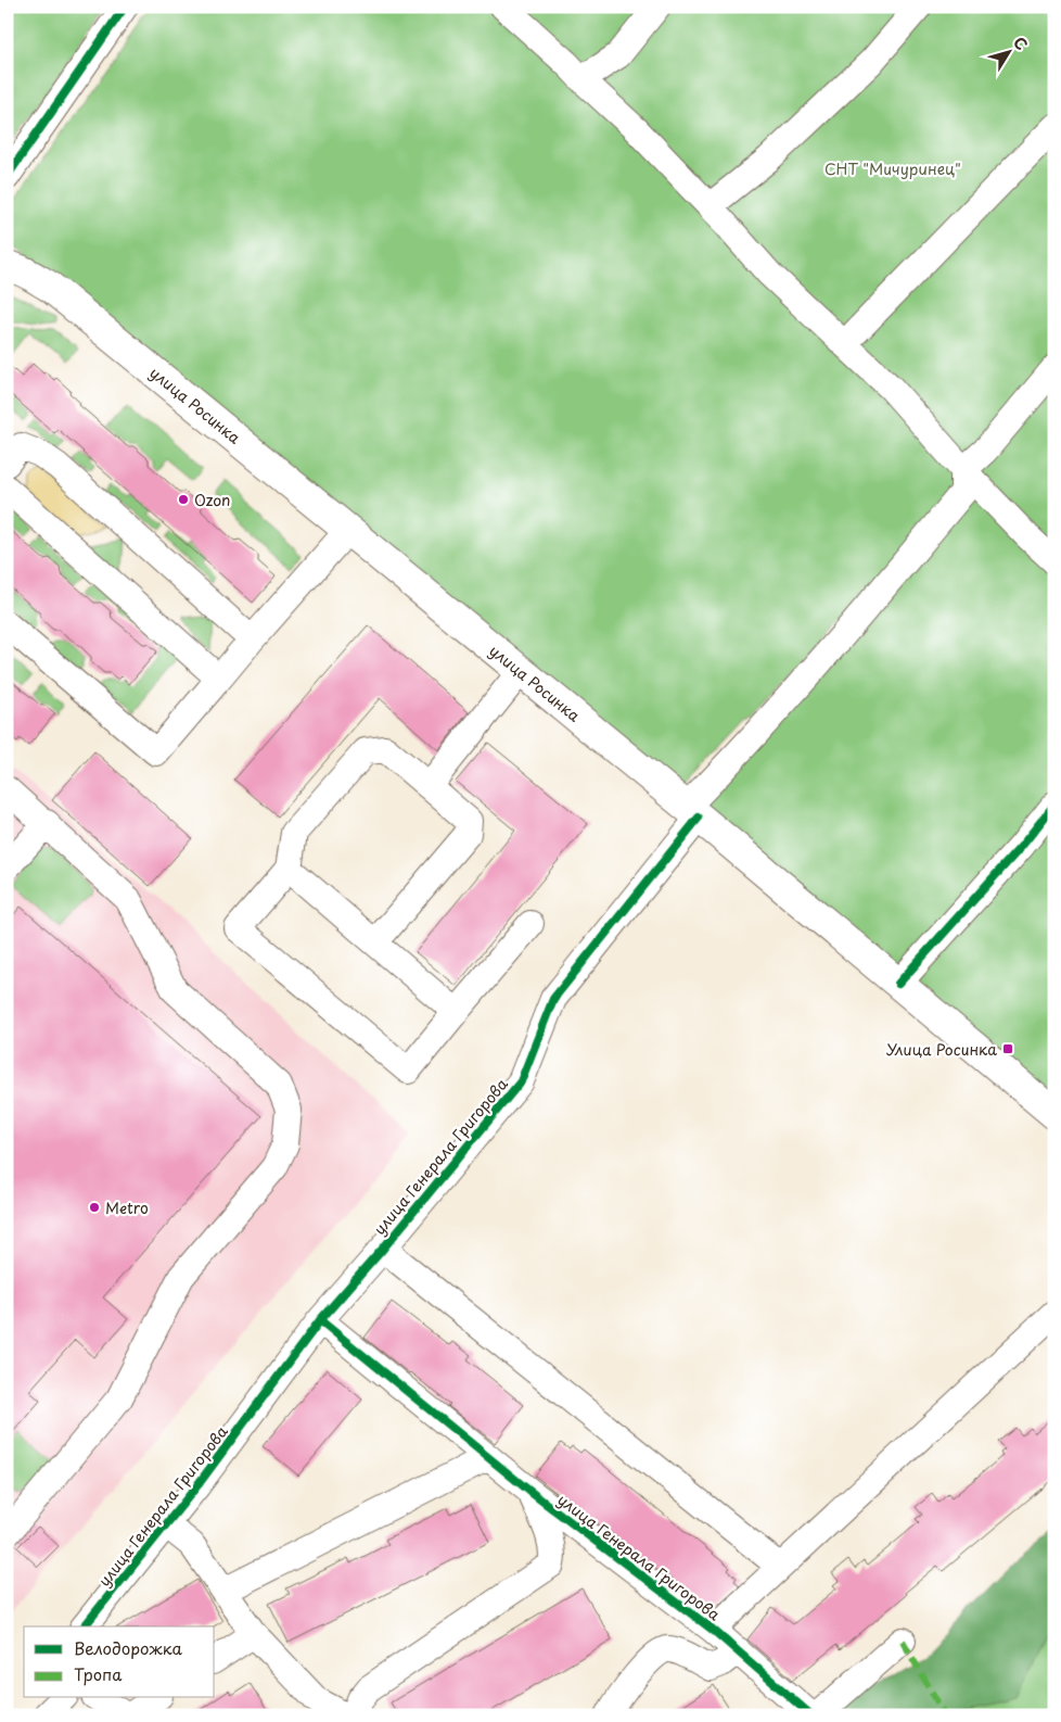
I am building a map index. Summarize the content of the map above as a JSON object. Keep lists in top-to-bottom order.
{
  "streets": {
    "main road": ["улица Росинка"],
    "street": ["улица Генерала Григорова"]
  },
  "crossings": [
    ["улица Росинка", "улица Генерала Григорова"]
  ],
  "parks": ["СНТ \"Мичуринец\""],
  "places": {
    "other": ["Ozon", "Metro"],
    "transit": ["Улица Росинка"]
  },
  "legend": ["Велодорожка", "Тропа"],
  "north": "top right"
}
